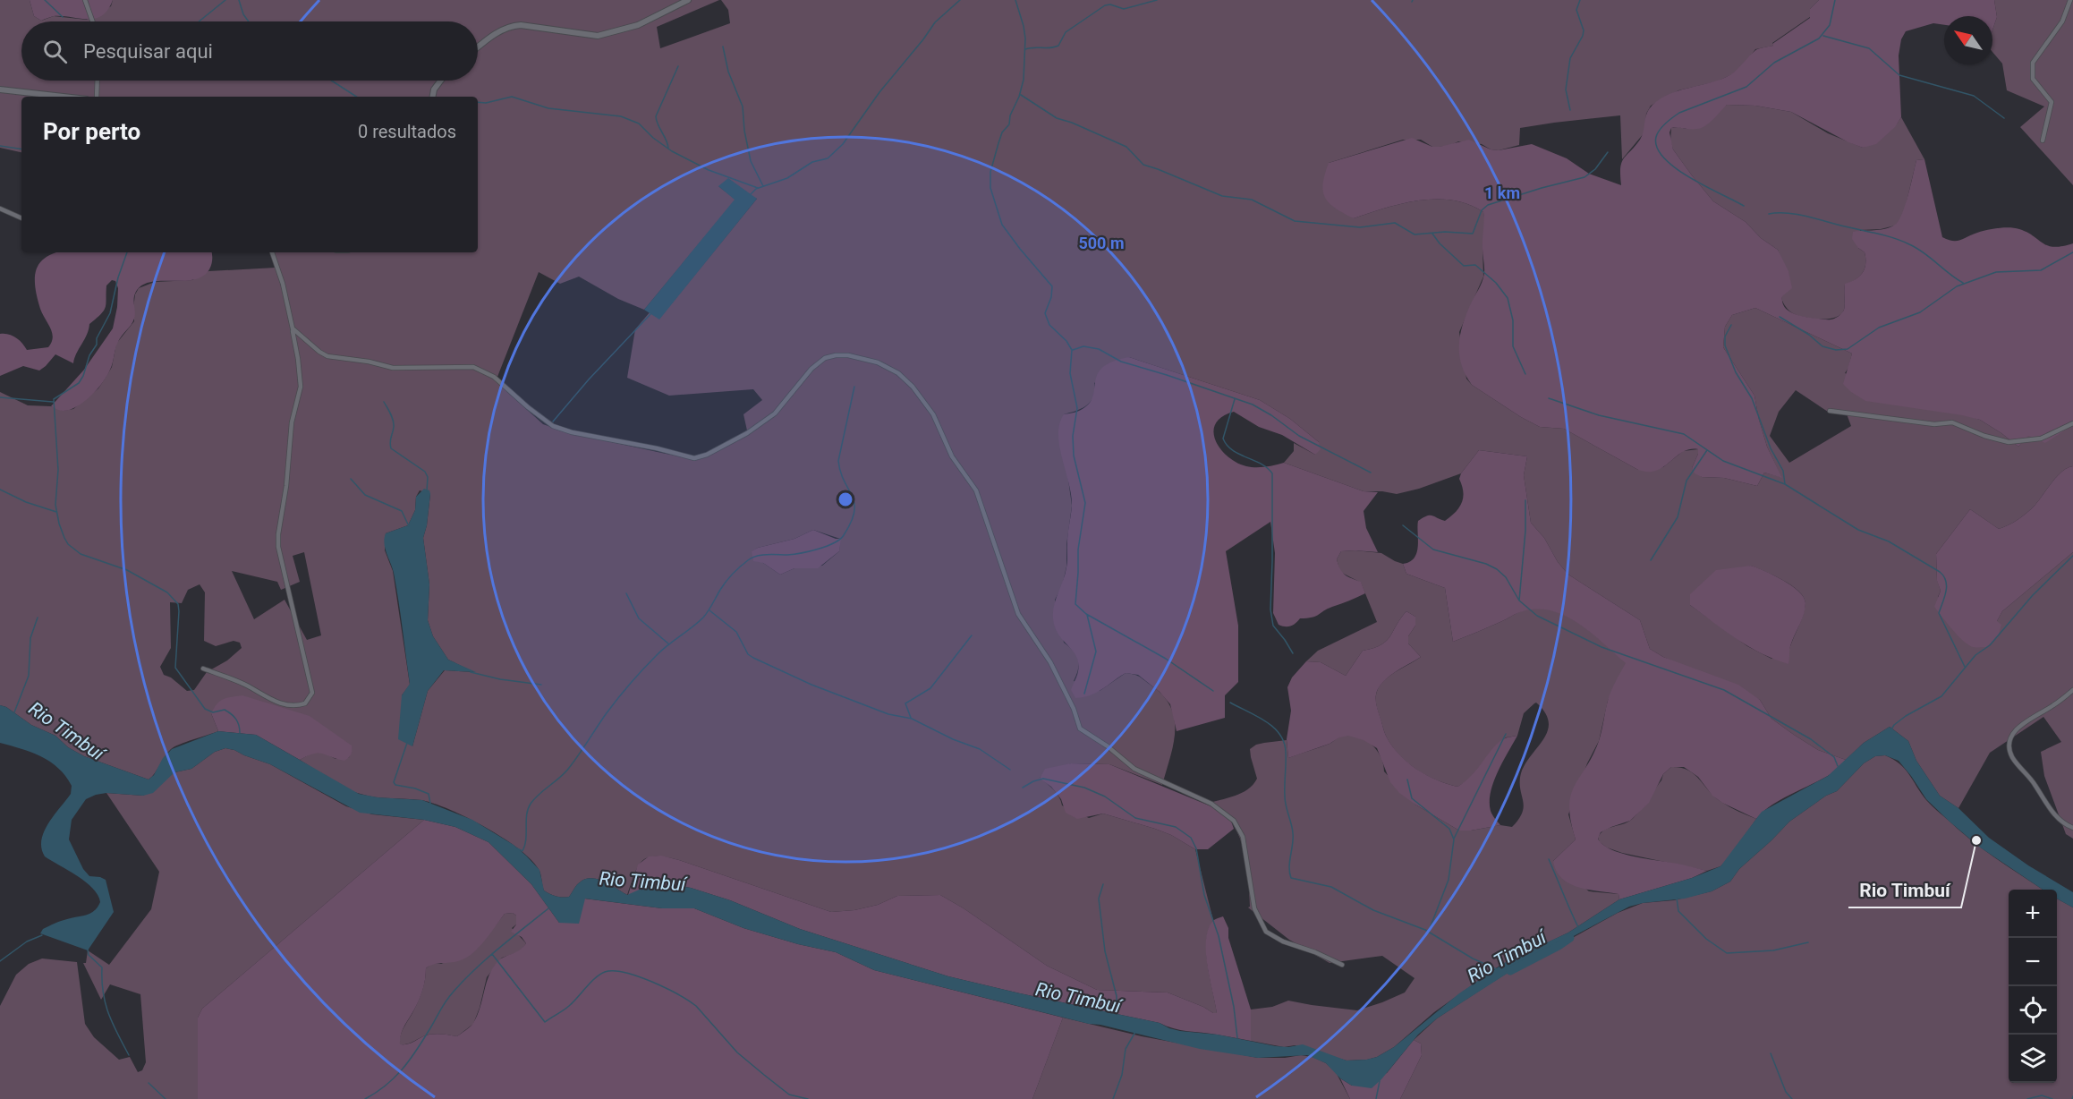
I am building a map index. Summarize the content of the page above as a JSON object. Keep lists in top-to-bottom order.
{
  "water": ["Rio Timbuí"],
  "places": ["Rio Timbuí"],
  "north": "top left",
  "page": {
    "search": "Pesquisar aqui",
    "heading": ["Por perto", "0 resultados"],
    "map_buttons": ["+", "−"]
  },
  "rings": ["1 km", "500 m"]
}
